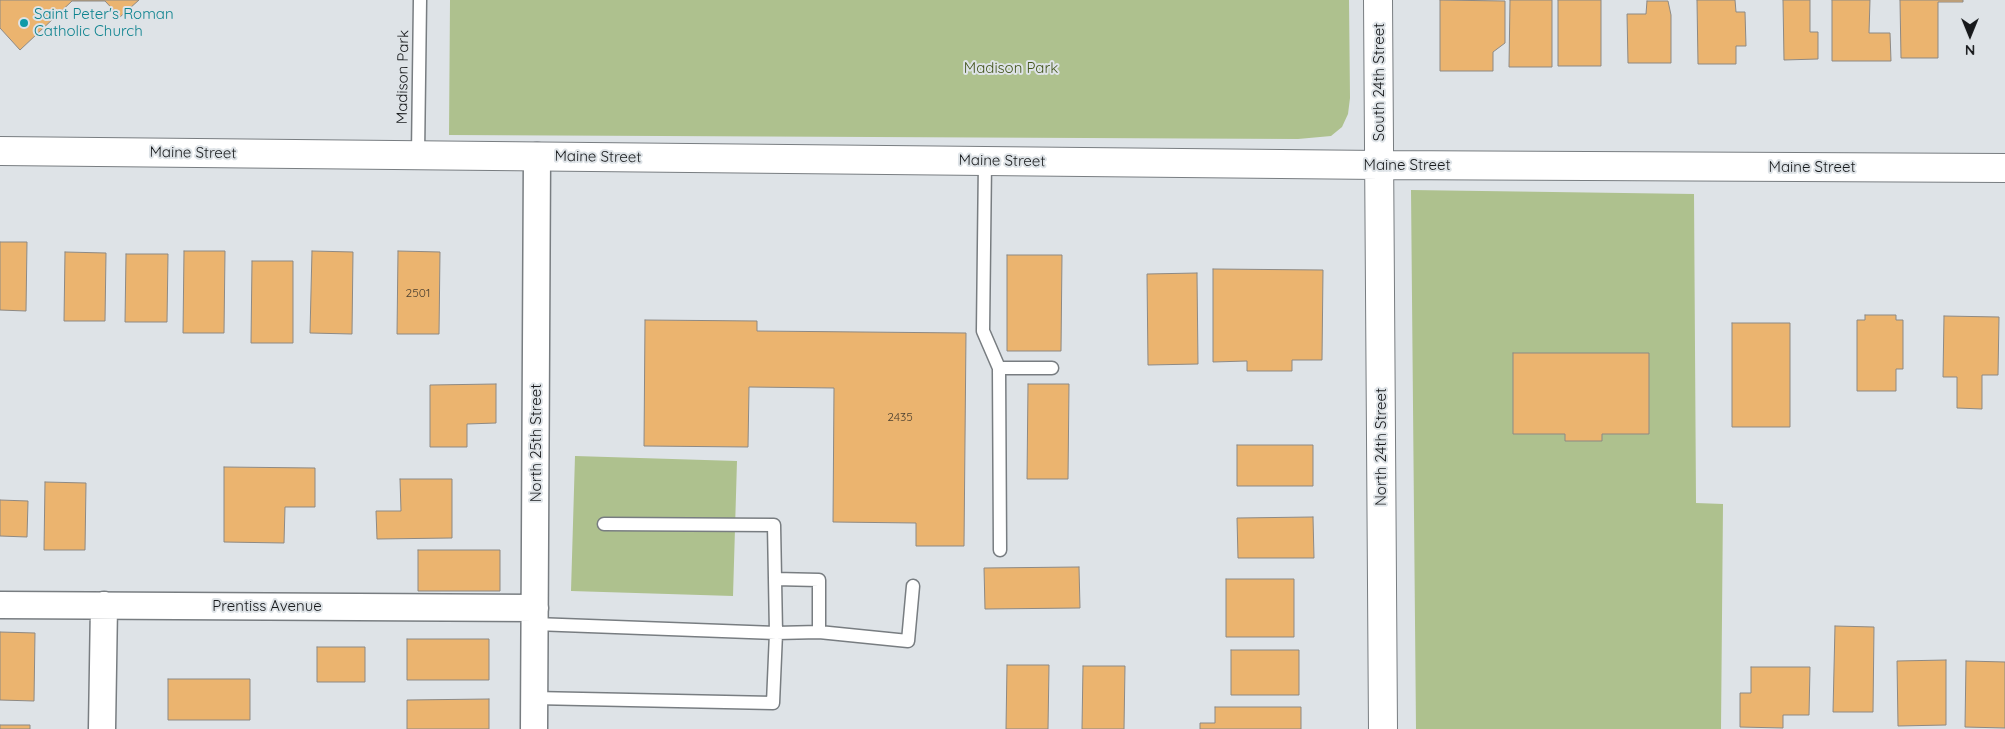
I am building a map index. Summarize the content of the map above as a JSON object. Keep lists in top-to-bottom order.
{
  "streets": {
    "street": [
      "South 24th Street",
      "Maine Street",
      "North 25th Street",
      "North 24th Street",
      "Prentiss Avenue"
    ],
    "lane": ["Madison Park"]
  },
  "crossings": [
    ["Madison Park", "Maine Street"],
    ["South 24th Street", "Maine Street"],
    ["South 24th Street", "North 24th Street"],
    ["Maine Street", "North 25th Street"],
    ["Maine Street", "North 24th Street"],
    ["North 25th Street", "Prentiss Avenue"]
  ],
  "parks": ["Madison Park"],
  "places": ["Saint Peter's Roman Catholic Church"],
  "house_numbers": ["2501", "2435"],
  "north": "bottom"
}
